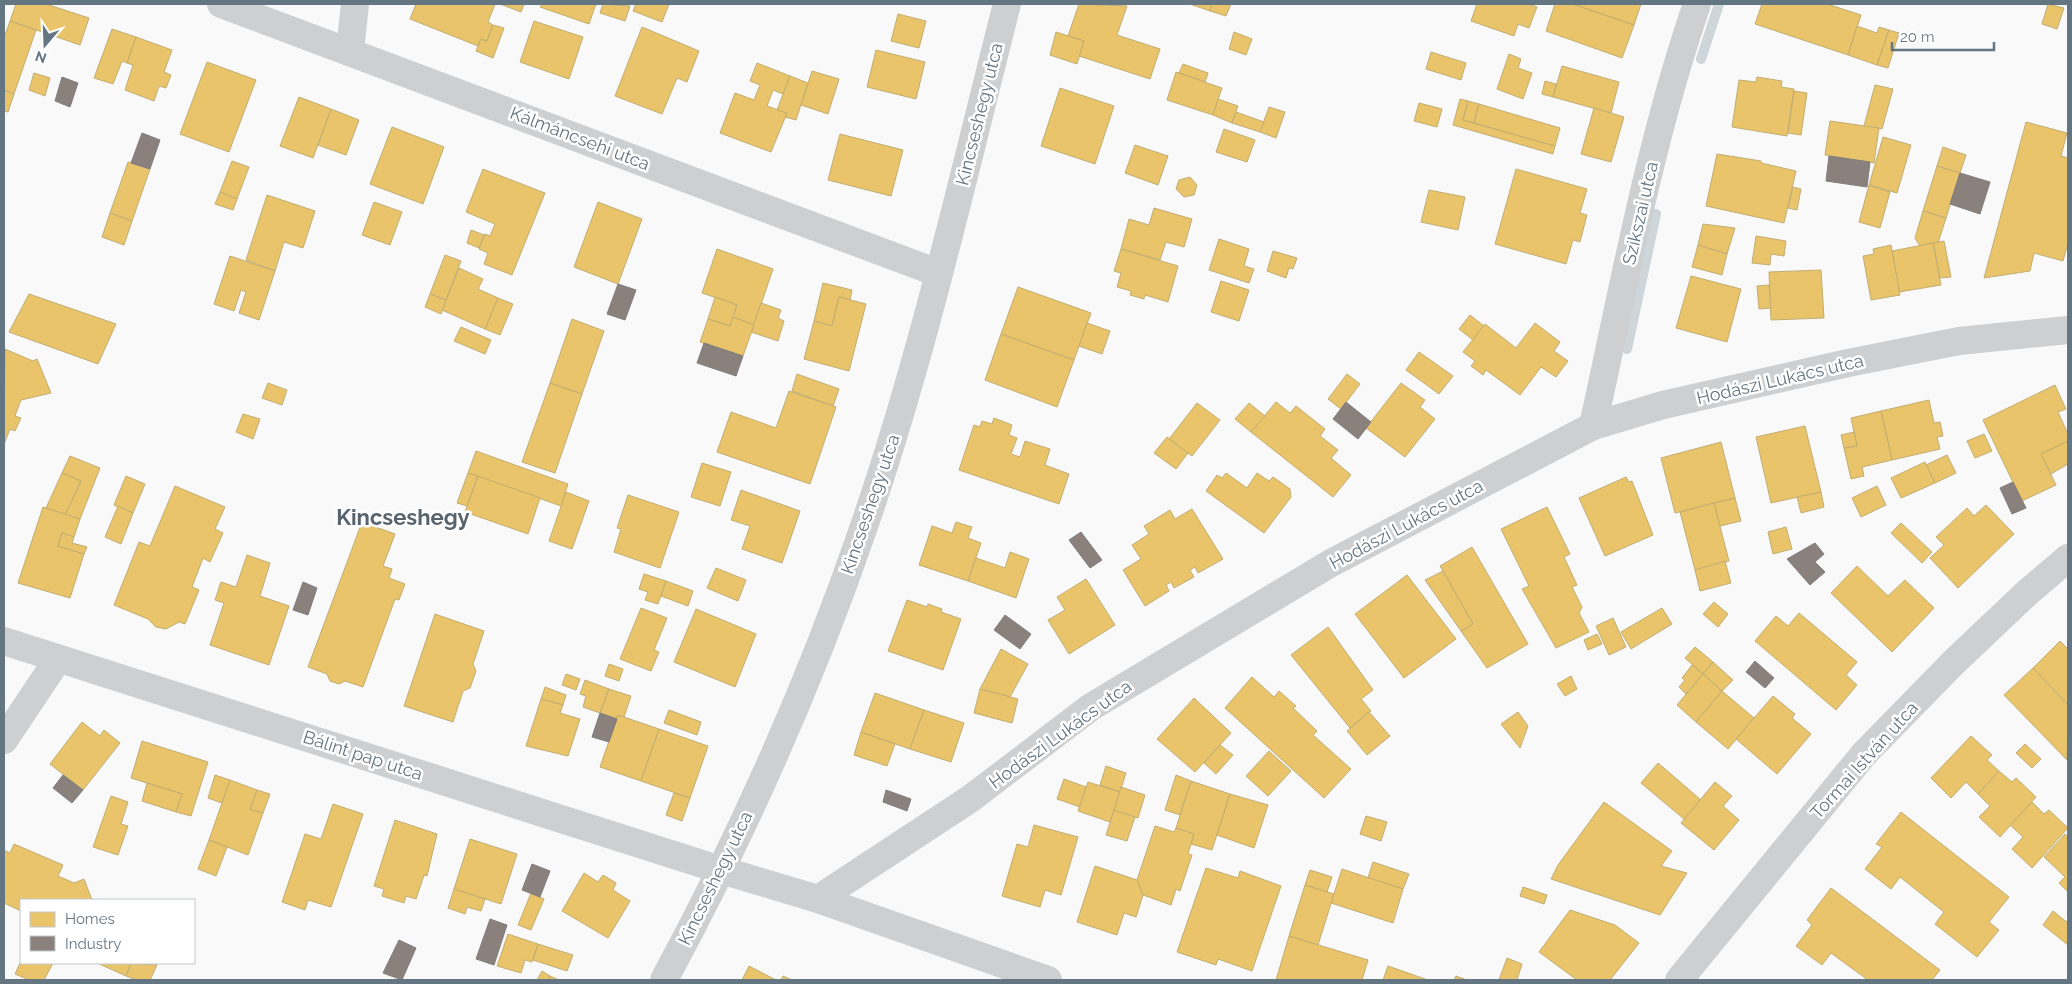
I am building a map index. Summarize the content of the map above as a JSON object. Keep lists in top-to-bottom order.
{
  "streets": {
    "street": [
      "Kincseshegy utca",
      "Kálmáncsehi utca",
      "Szikszai utca",
      "Hodászi Lukács utca",
      "Bálint pap utca",
      "Tormai István utca"
    ]
  },
  "crossings": [
    ["Kincseshegy utca", "Kálmáncsehi utca"],
    ["Kincseshegy utca", "Bálint pap utca"],
    ["Szikszai utca", "Hodászi Lukács utca"],
    ["Hodászi Lukács utca", "Bálint pap utca"]
  ],
  "districts": ["Kincseshegy"],
  "legend": ["Homes", "Industry"],
  "scale_bar": "20 m",
  "north": "bottom"
}
